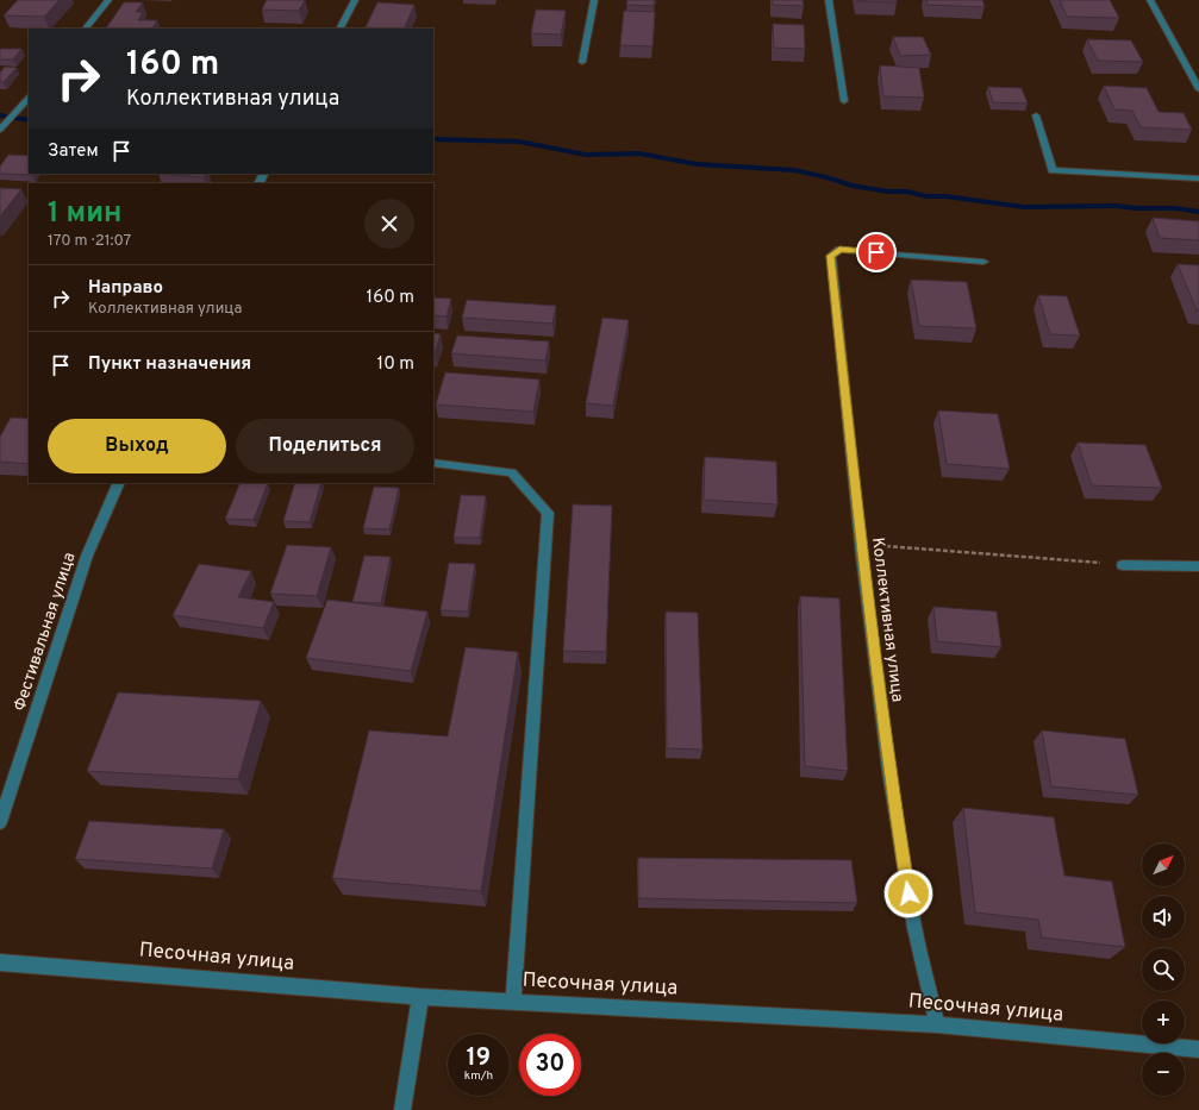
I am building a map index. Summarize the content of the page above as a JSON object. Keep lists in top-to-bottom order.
{
  "streets": {
    "street": ["Коллективная улица", "Фестивальная улица", "Песочная улица"]
  },
  "crossings": [
    ["Коллективная улица", "Песочная улица"]
  ],
  "north": "top right",
  "page": {
    "turn": ["160 m", "Коллективная улица"],
    "then": "Затем",
    "heading": ["1 мин", "170 m · 21:07"],
    "list": [
      {
        "name": "Направо",
        "note": "Коллективная улица",
        "value": "160 m"
      },
      {
        "name": "Пункт назначения",
        "value": "10 m"
      }
    ],
    "buttons": ["Выход", "Поделиться"],
    "map_buttons": ["+", "−"],
    "speed": "19 km/h",
    "limit": "30"
  }
}
